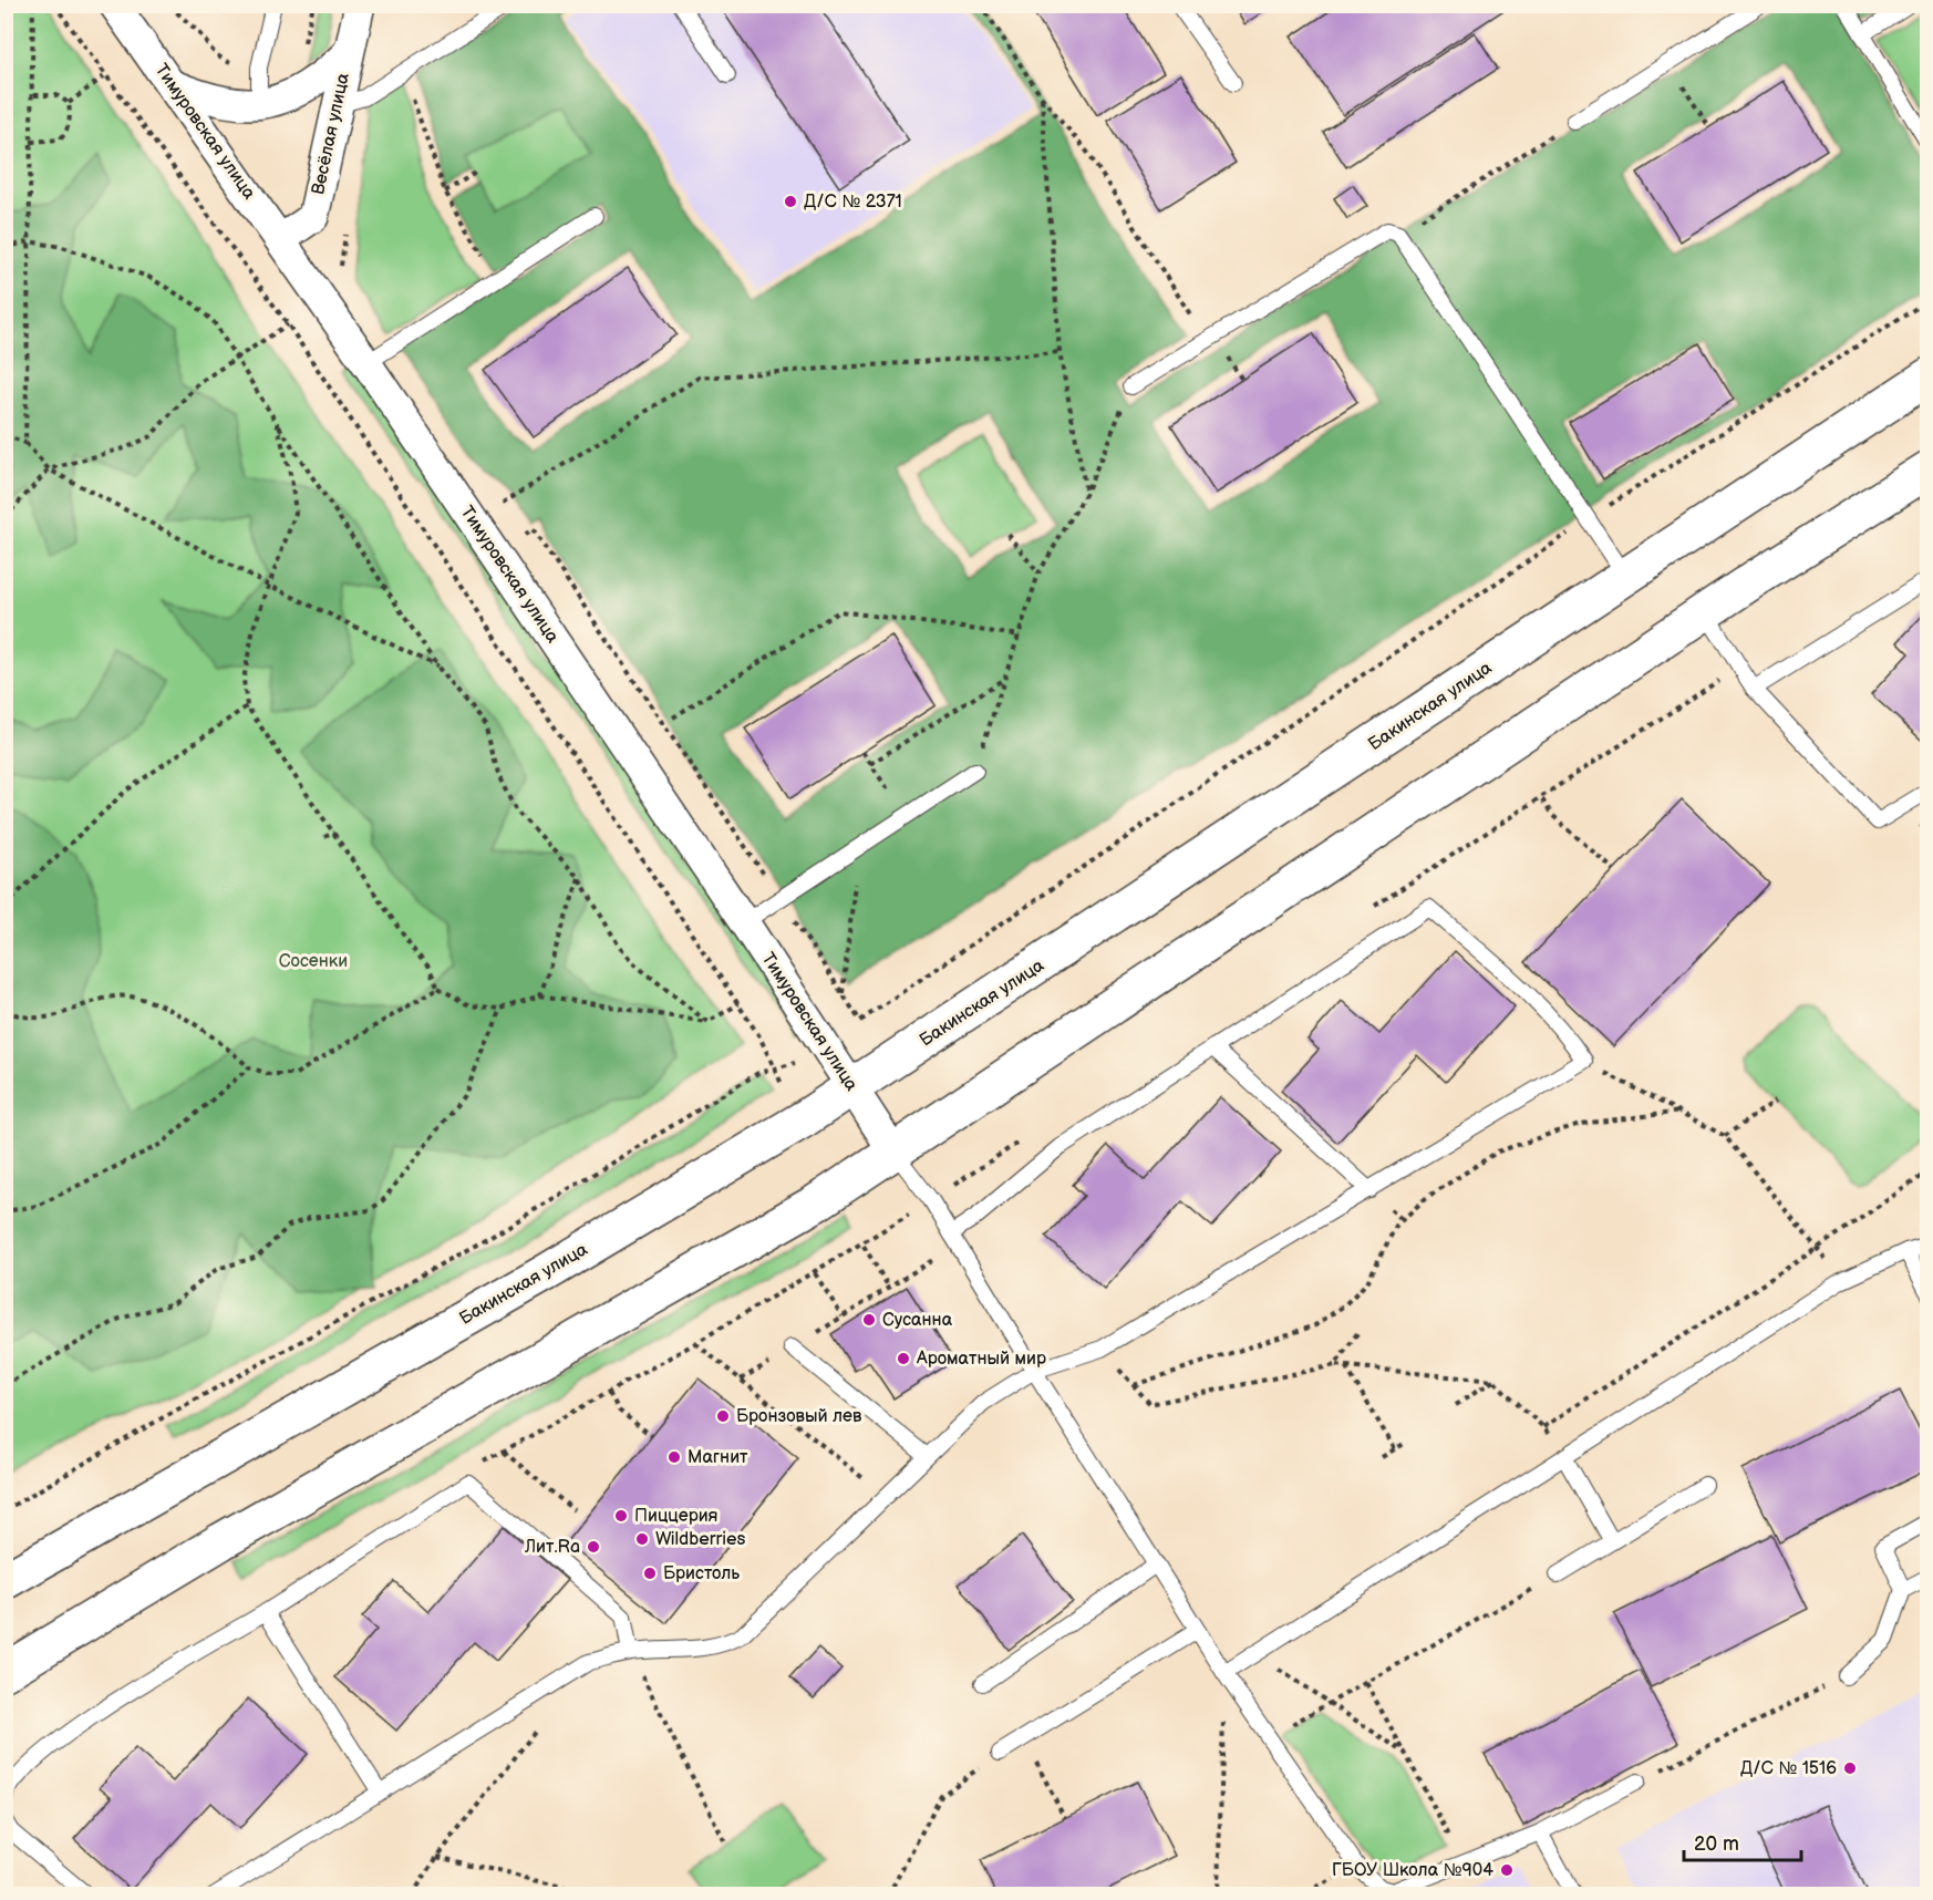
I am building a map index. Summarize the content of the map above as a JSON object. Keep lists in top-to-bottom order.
{
  "streets": {
    "main road": ["Бакинская улица"],
    "street": ["Тимуровская улица", "Весёлая улица"]
  },
  "crossings": [
    ["Тимуровская улица", "Весёлая улица"],
    ["Тимуровская улица", "Бакинская улица"]
  ],
  "parks": ["Сосенки"],
  "places": [
    "Д/C № 2371",
    "Сусанна",
    "Ароматный мир",
    "Бронзовый лев",
    "Магнит",
    "Пиццерия",
    "Wildberries",
    "Лит.Ra",
    "Бристоль",
    "Д/C № 1516",
    "ГБОУ Школа №904"
  ],
  "scale_bar": "20 m"
}
